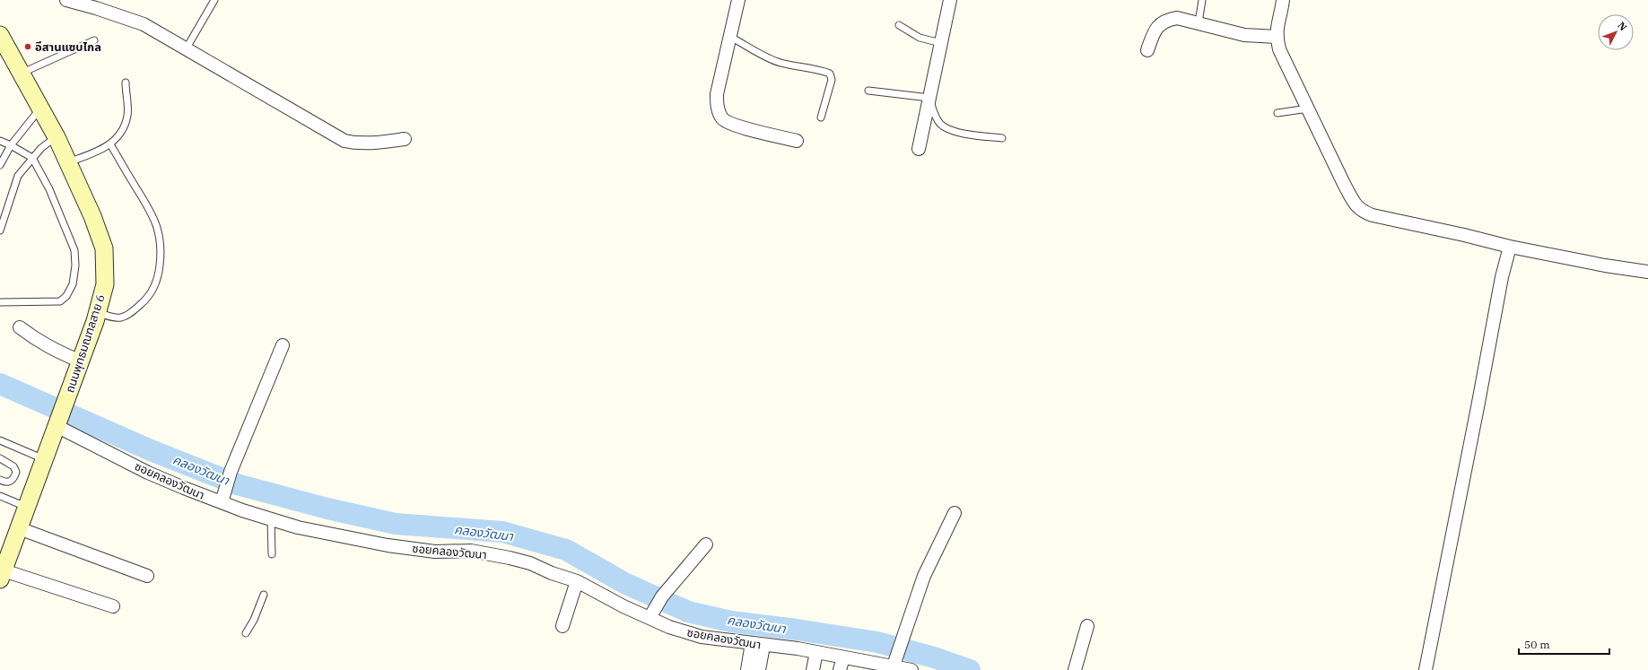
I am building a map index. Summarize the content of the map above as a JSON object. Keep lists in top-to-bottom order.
{
  "streets": {
    "main road": ["ถนนพุทธมณฑลสาย 6"],
    "street": ["ซอยคลองวัฒนา"]
  },
  "crossings": [
    ["ถนนพุทธมณฑลสาย 6", "ซอยคลองวัฒนา"]
  ],
  "water": ["คลองวัฒนา"],
  "places": ["อีสานแซบไกล"],
  "scale_bar": "50 m",
  "north": "top right"
}
